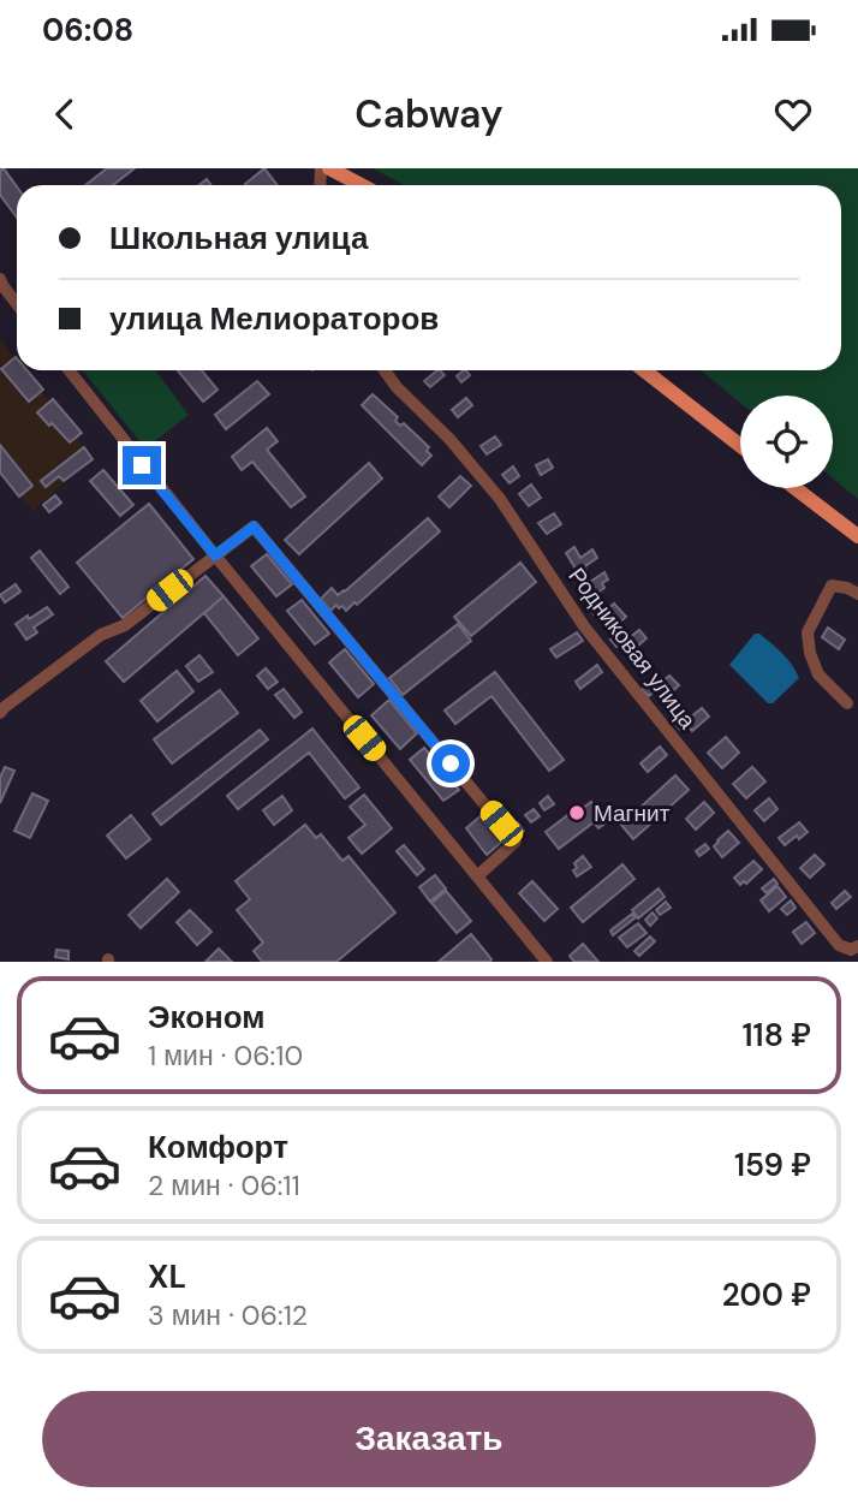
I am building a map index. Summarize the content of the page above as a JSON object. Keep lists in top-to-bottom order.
{
  "streets": {
    "street": ["Родниковая улица"]
  },
  "places": ["Магнит"],
  "page": {
    "status": "06:08",
    "header": "Cabway",
    "banner": ["Школьная улица", "улица Мелиораторов"],
    "list": [
      {
        "name": "Эконом",
        "note": "1 мин · 06:10",
        "value": "118 ₽"
      },
      {
        "name": "Комфорт",
        "note": "2 мин · 06:11",
        "value": "159 ₽"
      },
      {
        "name": "XL",
        "note": "3 мин · 06:12",
        "value": "200 ₽"
      }
    ],
    "buttons": "Заказать"
  }
}
